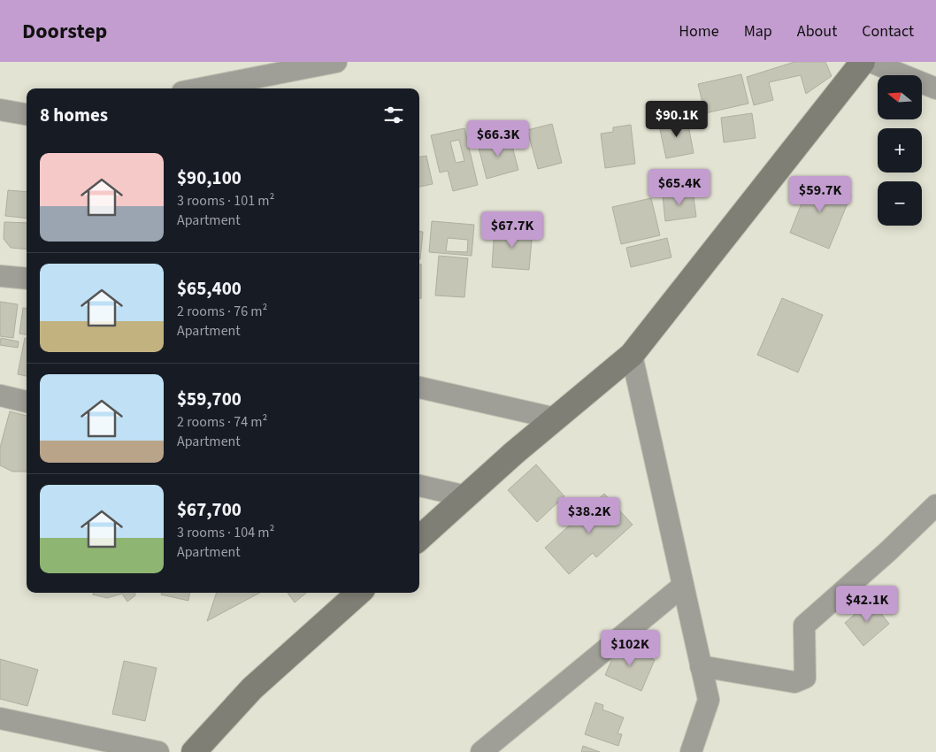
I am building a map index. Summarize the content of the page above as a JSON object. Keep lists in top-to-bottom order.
{
  "north": "left",
  "page": {
    "header": "Doorstep",
    "nav": [
      "Home",
      "Map",
      "About",
      "Contact"
    ],
    "map_buttons": ["+", "−"],
    "heading": "8 homes",
    "price": [
      "$90.1K",
      "$66.3K",
      "$65.4K",
      "$59.7K",
      "$67.7K",
      "$38.2K",
      "$42.1K",
      "$102K"
    ],
    "list": [
      {
        "name": "$90,100",
        "note": "3 rooms · 101 m² · Apartment"
      },
      {
        "name": "$65,400",
        "note": "2 rooms · 76 m² · Apartment"
      },
      {
        "name": "$59,700",
        "note": "2 rooms · 74 m² · Apartment"
      },
      {
        "name": "$67,700",
        "note": "3 rooms · 104 m² · Apartment"
      }
    ]
  }
}
